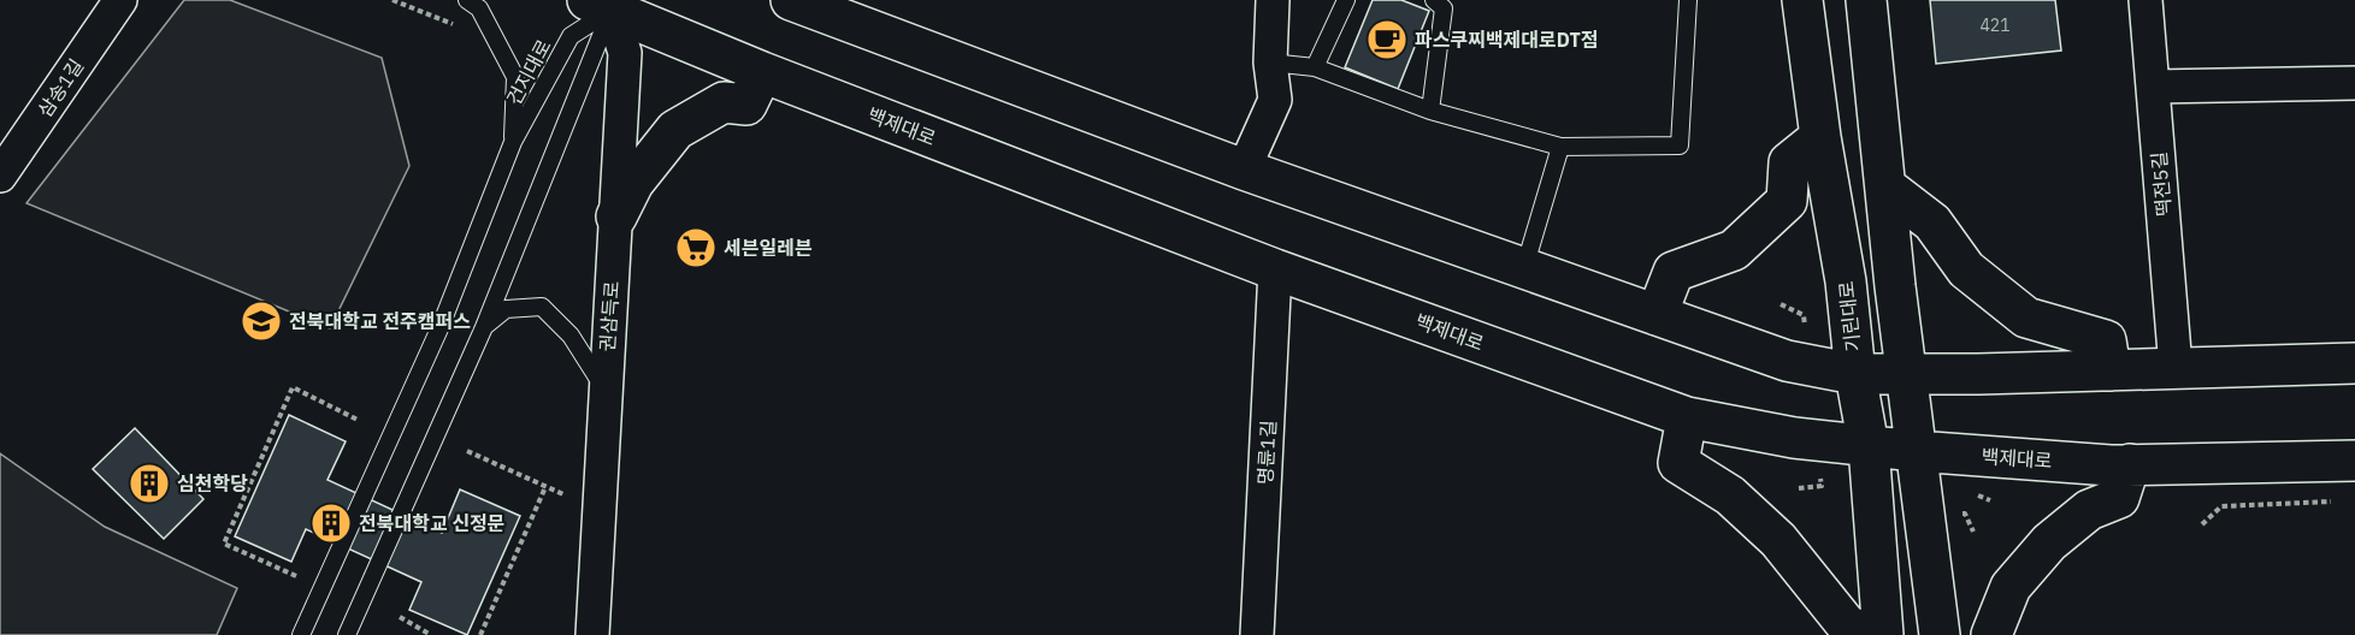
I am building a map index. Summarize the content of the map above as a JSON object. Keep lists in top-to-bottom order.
{
  "streets": {
    "street": [
      "삼송1길",
      "백제대로",
      "떡전5길",
      "권삼득로",
      "기린대로",
      "명륜1길"
    ],
    "lane": ["건지대로"]
  },
  "crossings": [
    ["건지대로", "백제대로"],
    ["건지대로", "권삼득로"],
    ["백제대로", "권삼득로"],
    ["백제대로", "기린대로"],
    ["백제대로", "명륜1길"]
  ],
  "places": {
    "cafe": ["파스쿠찌백제대로DT점"],
    "supermarket": ["세븐일레븐"],
    "school or university": ["전북대학교 전주캠퍼스"],
    "building": ["심천학당", "전북대학교 신정문"]
  },
  "house_numbers": ["421"]
}
